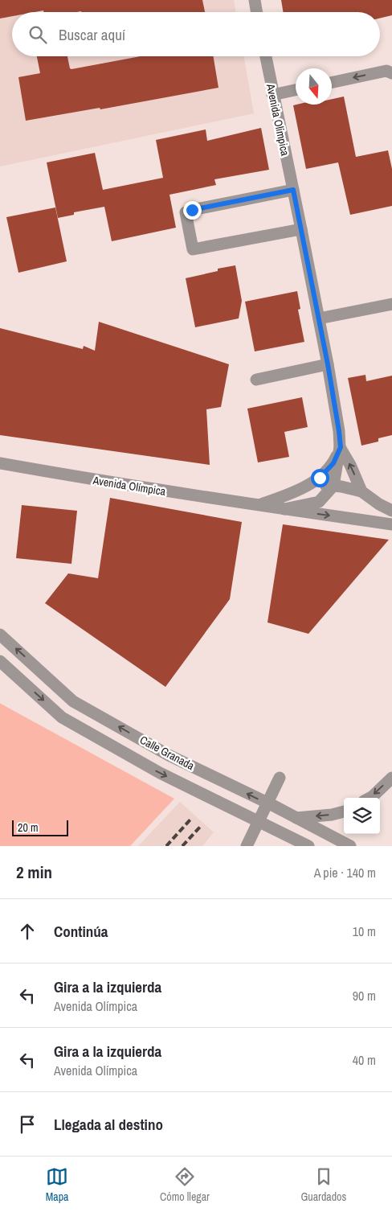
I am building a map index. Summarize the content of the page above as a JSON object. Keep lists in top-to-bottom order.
{
  "streets": {
    "street": ["Avenida Olímpica", "Calle Granada"]
  },
  "scale_bar": "20 m",
  "north": "bottom",
  "page": {
    "search": "Buscar aquí",
    "scale": "20 m",
    "heading": ["2 min", "A pie · 140 m"],
    "list": [
      ["Continúa", "10 m"],
      ["Gira a la izquierda", "Avenida Olímpica", "90 m"],
      ["Gira a la izquierda", "Avenida Olímpica", "40 m"],
      "Llegada al destino"
    ],
    "nav": ["Mapa", "Cómo llegar", "Guardados"]
  }
}
